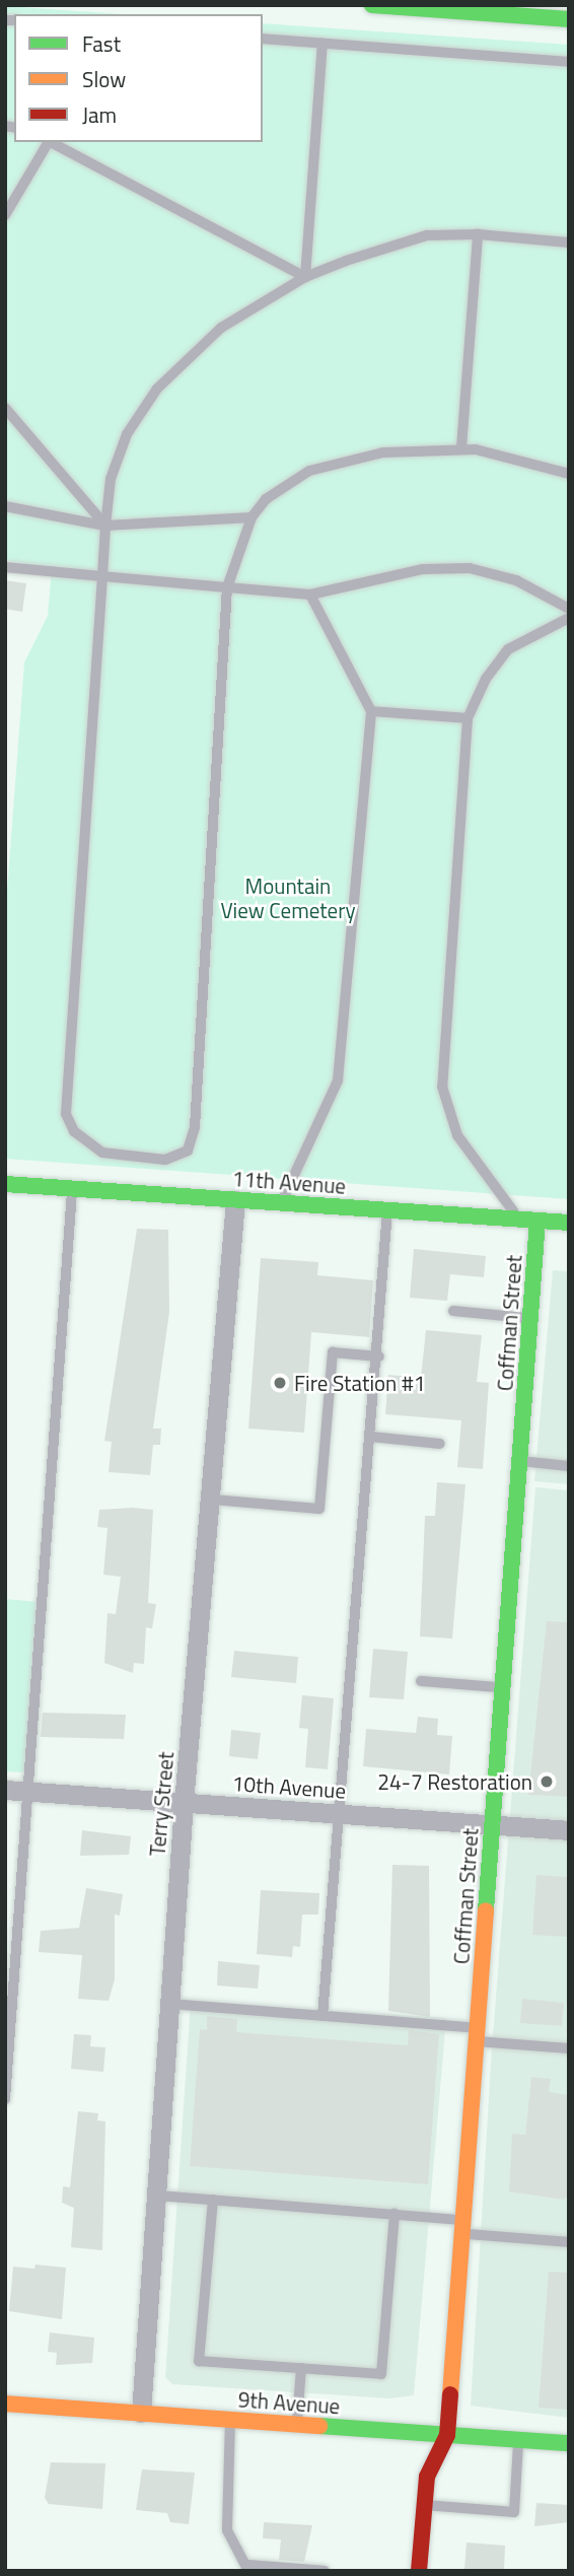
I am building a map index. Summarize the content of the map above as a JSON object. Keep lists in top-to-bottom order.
{
  "streets": {
    "street": [
      "11th Avenue",
      "Coffman Street",
      "10th Avenue",
      "Terry Street",
      "9th Avenue"
    ]
  },
  "crossings": [
    ["11th Avenue", "Coffman Street"],
    ["11th Avenue", "Terry Street"],
    ["Coffman Street", "10th Avenue"],
    ["Coffman Street", "9th Avenue"],
    ["10th Avenue", "Terry Street"],
    ["Terry Street", "9th Avenue"]
  ],
  "parks": ["Mountain View Cemetery"],
  "places": ["Fire Station #1", "24-7 Restoration"],
  "legend": ["Fast", "Slow", "Jam"]
}
